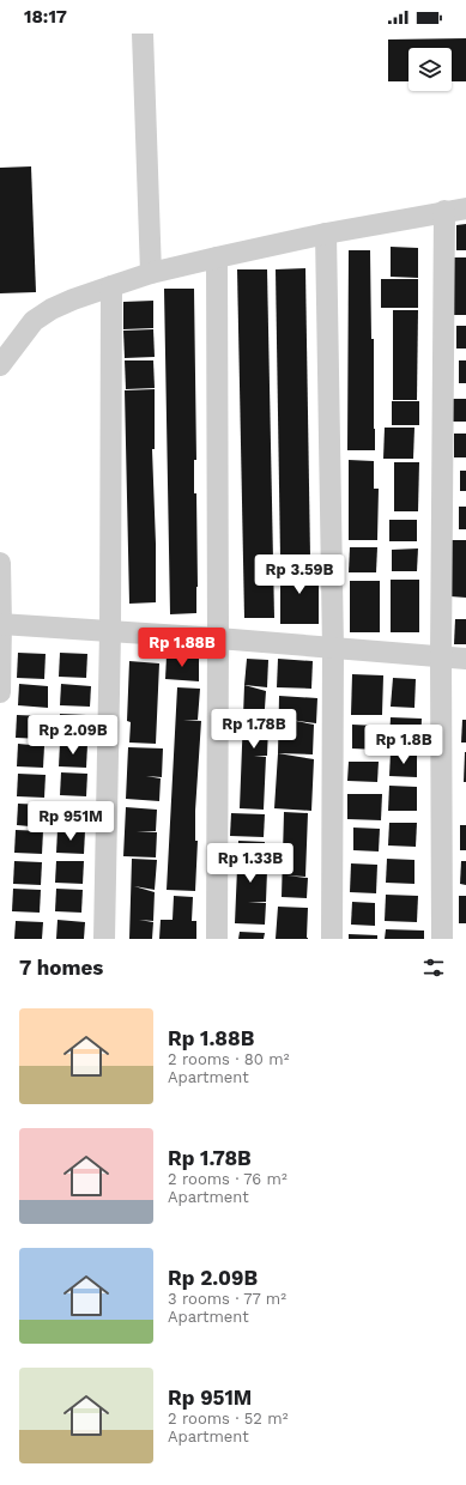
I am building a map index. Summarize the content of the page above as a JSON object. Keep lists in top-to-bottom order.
{
  "page": {
    "status": "18:17",
    "price": [
      "Rp 3.59B",
      "Rp 1.88B",
      "Rp 1.78B",
      "Rp 2.09B",
      "Rp 1.8B",
      "Rp 951M",
      "Rp 1.33B"
    ],
    "heading": "7 homes",
    "list": [
      {
        "name": "Rp 1.88B",
        "note": "2 rooms · 80 m² · Apartment"
      },
      {
        "name": "Rp 1.78B",
        "note": "2 rooms · 76 m² · Apartment"
      },
      {
        "name": "Rp 2.09B",
        "note": "3 rooms · 77 m² · Apartment"
      },
      {
        "name": "Rp 951M",
        "note": "2 rooms · 52 m² · Apartment"
      }
    ]
  }
}
